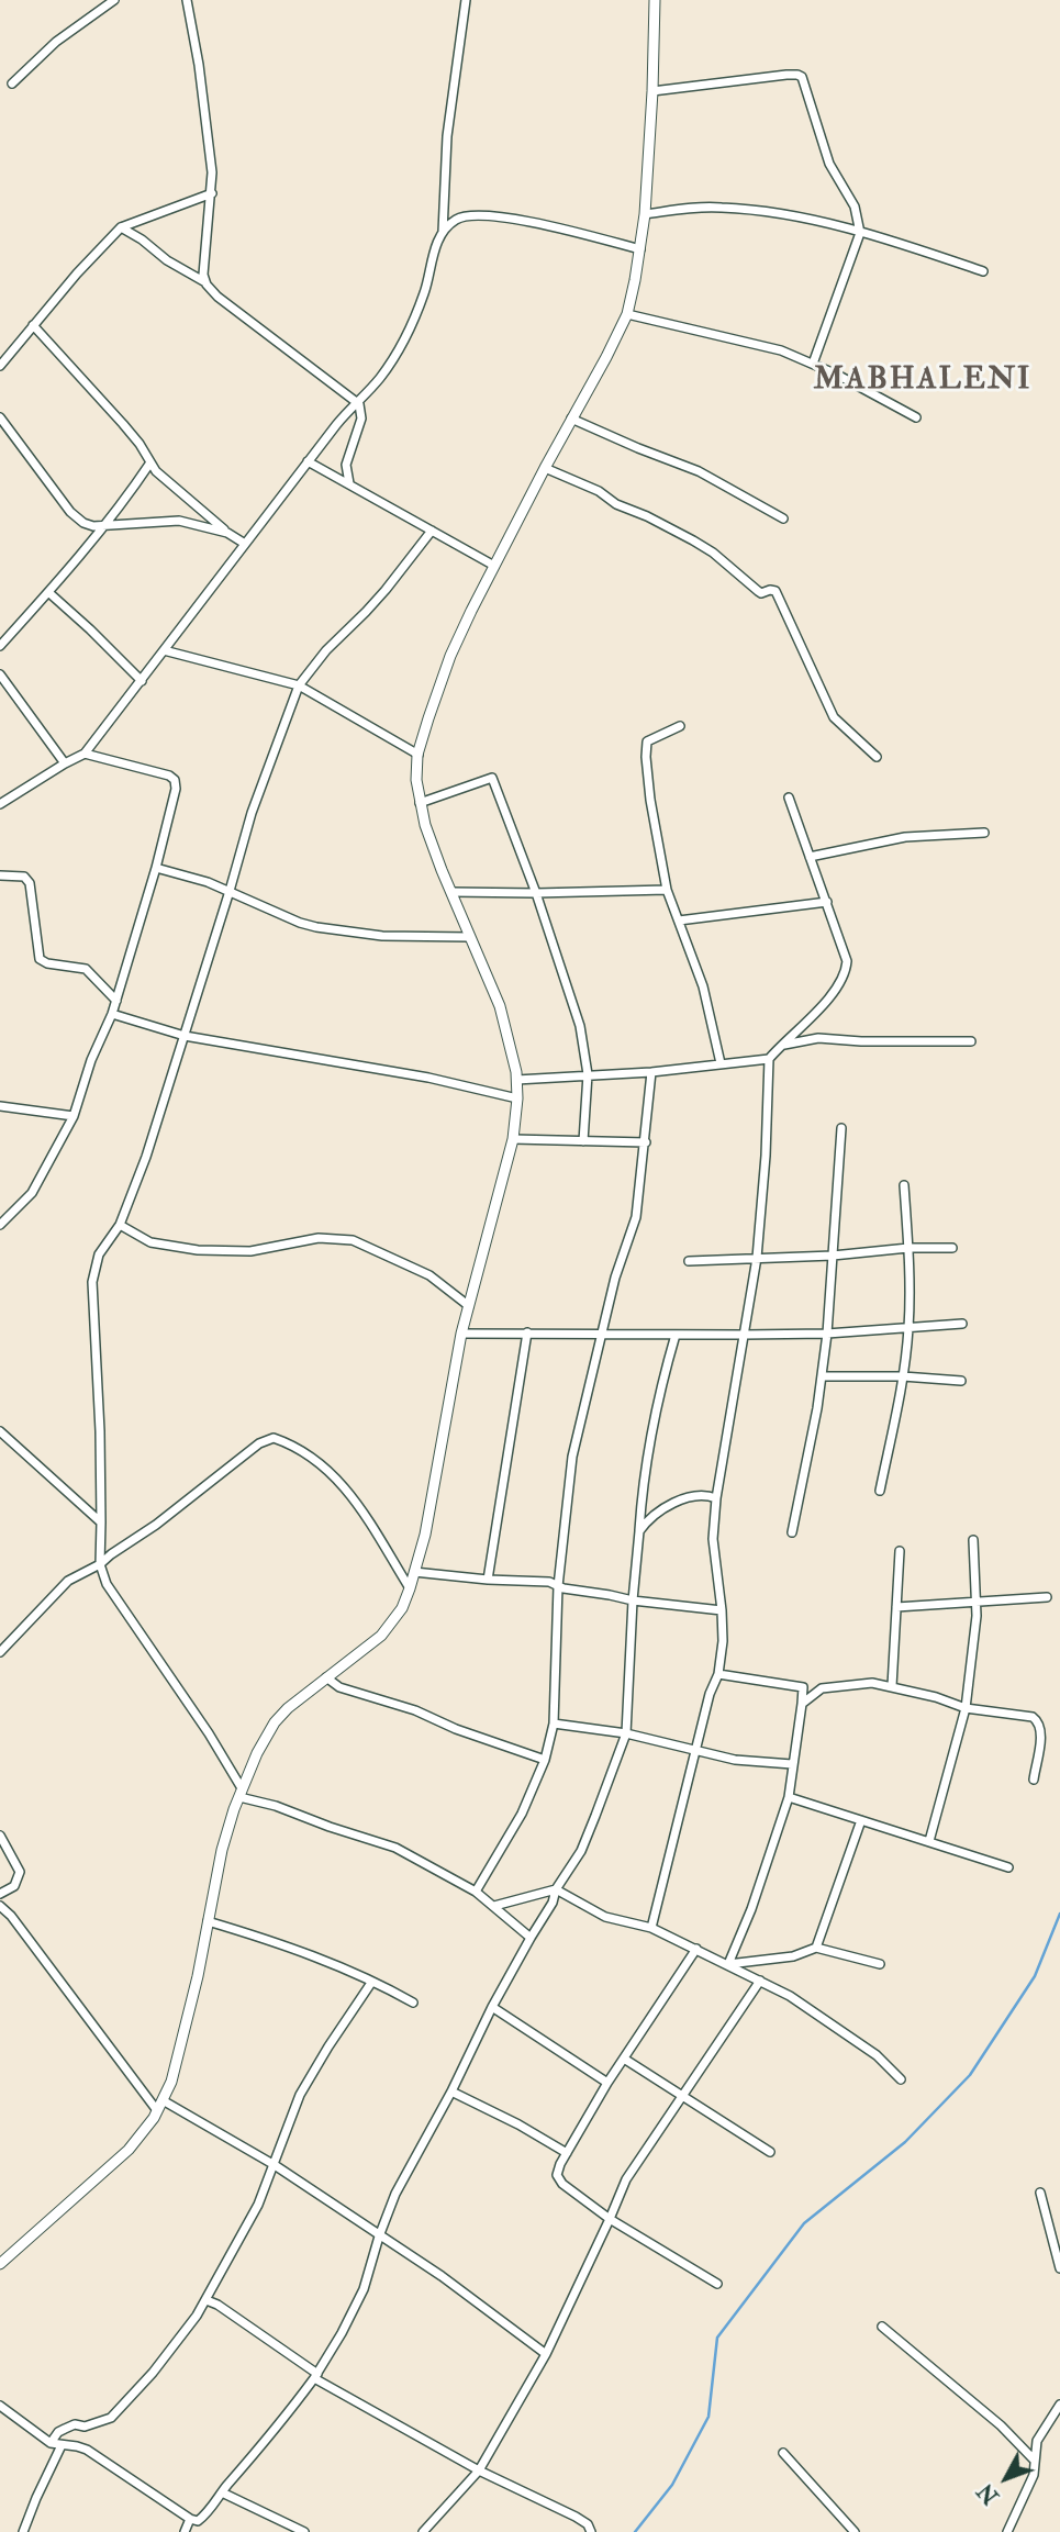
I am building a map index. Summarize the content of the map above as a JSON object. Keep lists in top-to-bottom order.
{
  "districts": ["MABHALENI"],
  "north": "bottom left"
}
